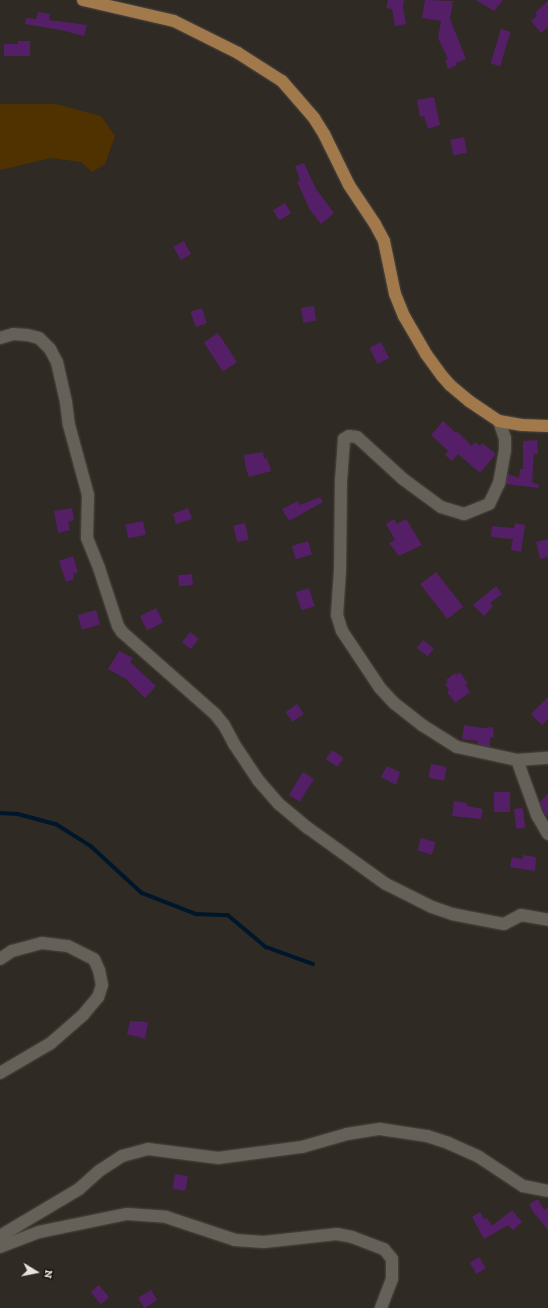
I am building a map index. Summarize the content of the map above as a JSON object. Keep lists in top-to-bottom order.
{
  "north": "right"
}
